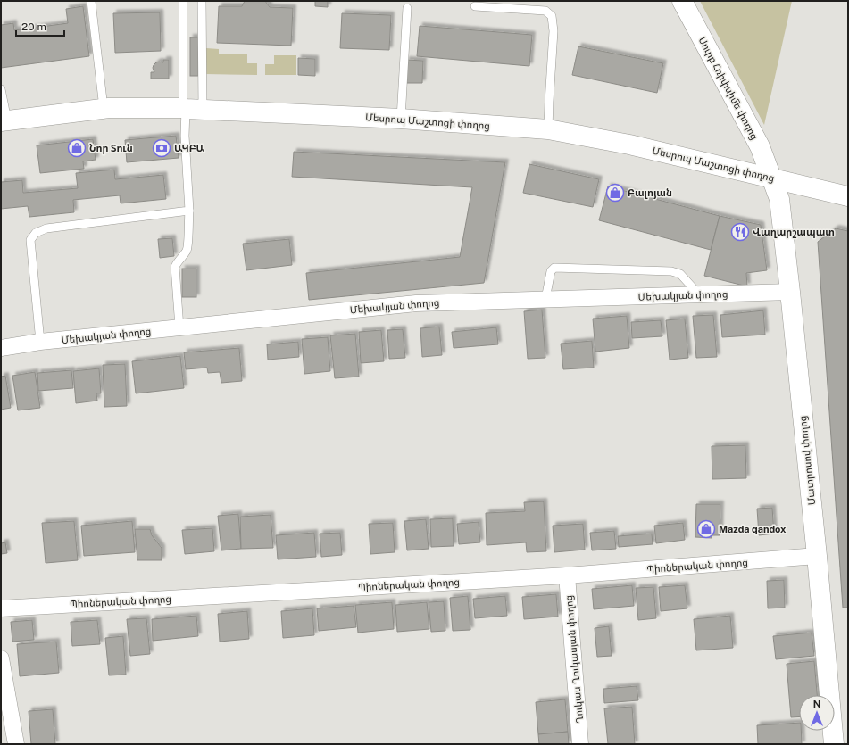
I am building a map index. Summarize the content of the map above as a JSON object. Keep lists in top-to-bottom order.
{
  "streets": {
    "main road": ["Սուրբ Հռիփսիմե փողոց", "Մեսրոպ Մաշտոցի փողոց", "Մատրոսով փողոց"],
    "street": ["Մեխակյան փողոց", "Պիոներական փողոց", "Ղուկաս Ղուկասյան փողոց"]
  },
  "crossings": [
    ["Սուրբ Հռիփսիմե փողոց", "Մեսրոպ Մաշտոցի փողոց"],
    ["Սուրբ Հռիփսիմե փողոց", "Մատրոսով փողոց"],
    ["Մեսրոպ Մաշտոցի փողոց", "Մատրոսով փողոց"],
    ["Մեխակյան փողոց", "Մատրոսով փողոց"],
    ["Մատրոսով փողոց", "Պիոներական փողոց"],
    ["Պիոներական փողոց", "Ղուկաս Ղուկասյան փողոց"]
  ],
  "places": {
    "shop": ["Նոր Տուն", "Բալոյան", "Mazda qandox"],
    "bank": ["ԱԿԲԱ"],
    "restaurant": ["Վաղարշապատ"]
  },
  "scale_bar": "20 m",
  "north": "top"
}
